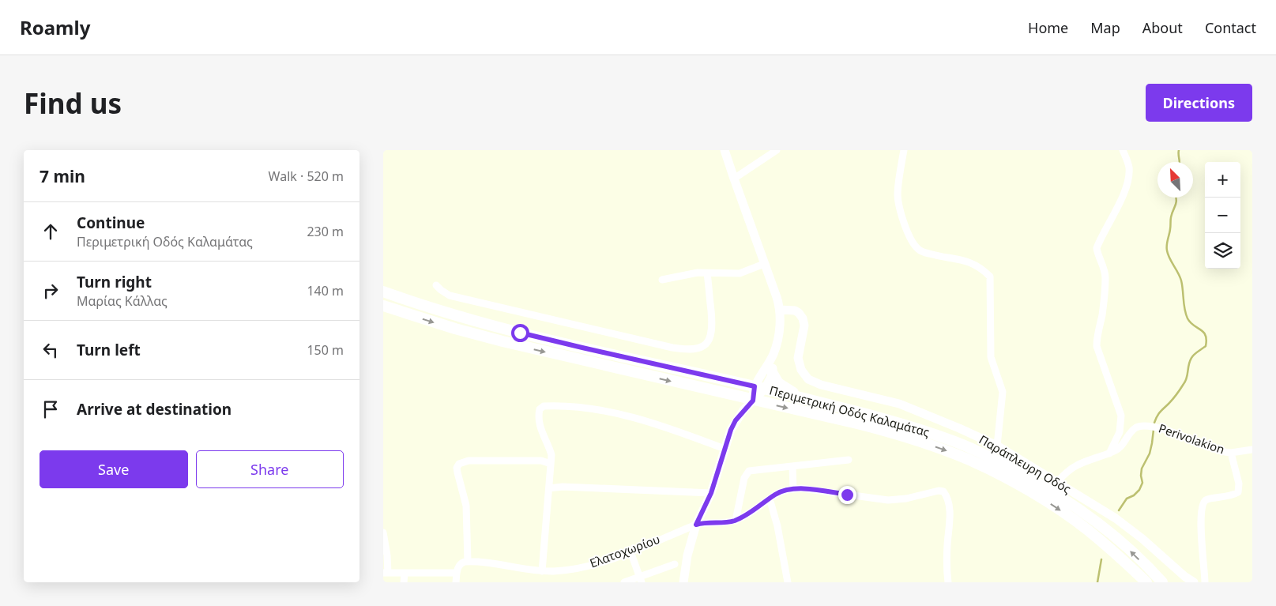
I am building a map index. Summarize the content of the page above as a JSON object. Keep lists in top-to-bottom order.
{
  "streets": {
    "main road": ["Περιμετρική Οδός Καλαμάτας"],
    "street": ["Perivolakion", "Παράπλευρη Οδός", "Ελατοχωρίου"]
  },
  "crossings": [
    ["Perivolakion", "Παράπλευρη Οδός"]
  ],
  "north": "top left",
  "page": {
    "header": "Roamly",
    "nav": [
      "Home",
      "Map",
      "About",
      "Contact"
    ],
    "buttons": [
      "Directions",
      ["Save", "Share"]
    ],
    "title": "Find us",
    "heading": ["7 min", "Walk · 520 m"],
    "map_buttons": ["+", "−"],
    "list": [
      ["Continue", "Περιμετρική Οδός Καλαμάτας", "230 m"],
      ["Turn right", "Μαρίας Κάλλας", "140 m"],
      ["Turn left", "150 m"],
      "Arrive at destination"
    ]
  }
}
